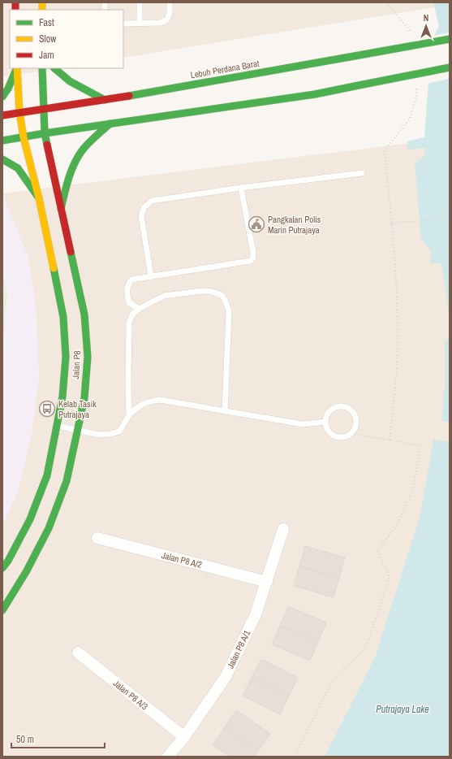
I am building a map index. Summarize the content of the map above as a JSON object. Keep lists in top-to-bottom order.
{
  "streets": {
    "main road": ["Lebuh Perdana Barat", "Jalan P8"],
    "street": ["Jalan P8 A/2", "Jalan P8 A/1", "Jalan P8 A/3"]
  },
  "crossings": [
    ["Lebuh Perdana Barat", "Jalan P8"],
    ["Jalan P8 A/2", "Jalan P8 A/1"],
    ["Jalan P8 A/1", "Jalan P8 A/3"]
  ],
  "water": ["Putrajaya Lake"],
  "places": {
    "public building": ["Pangkalan Polis Marin Putrajaya"],
    "bus stop": ["Kelab Tasik Putrajaya"]
  },
  "legend": ["Fast", "Slow", "Jam"],
  "scale_bar": "50 m",
  "north": "top"
}
